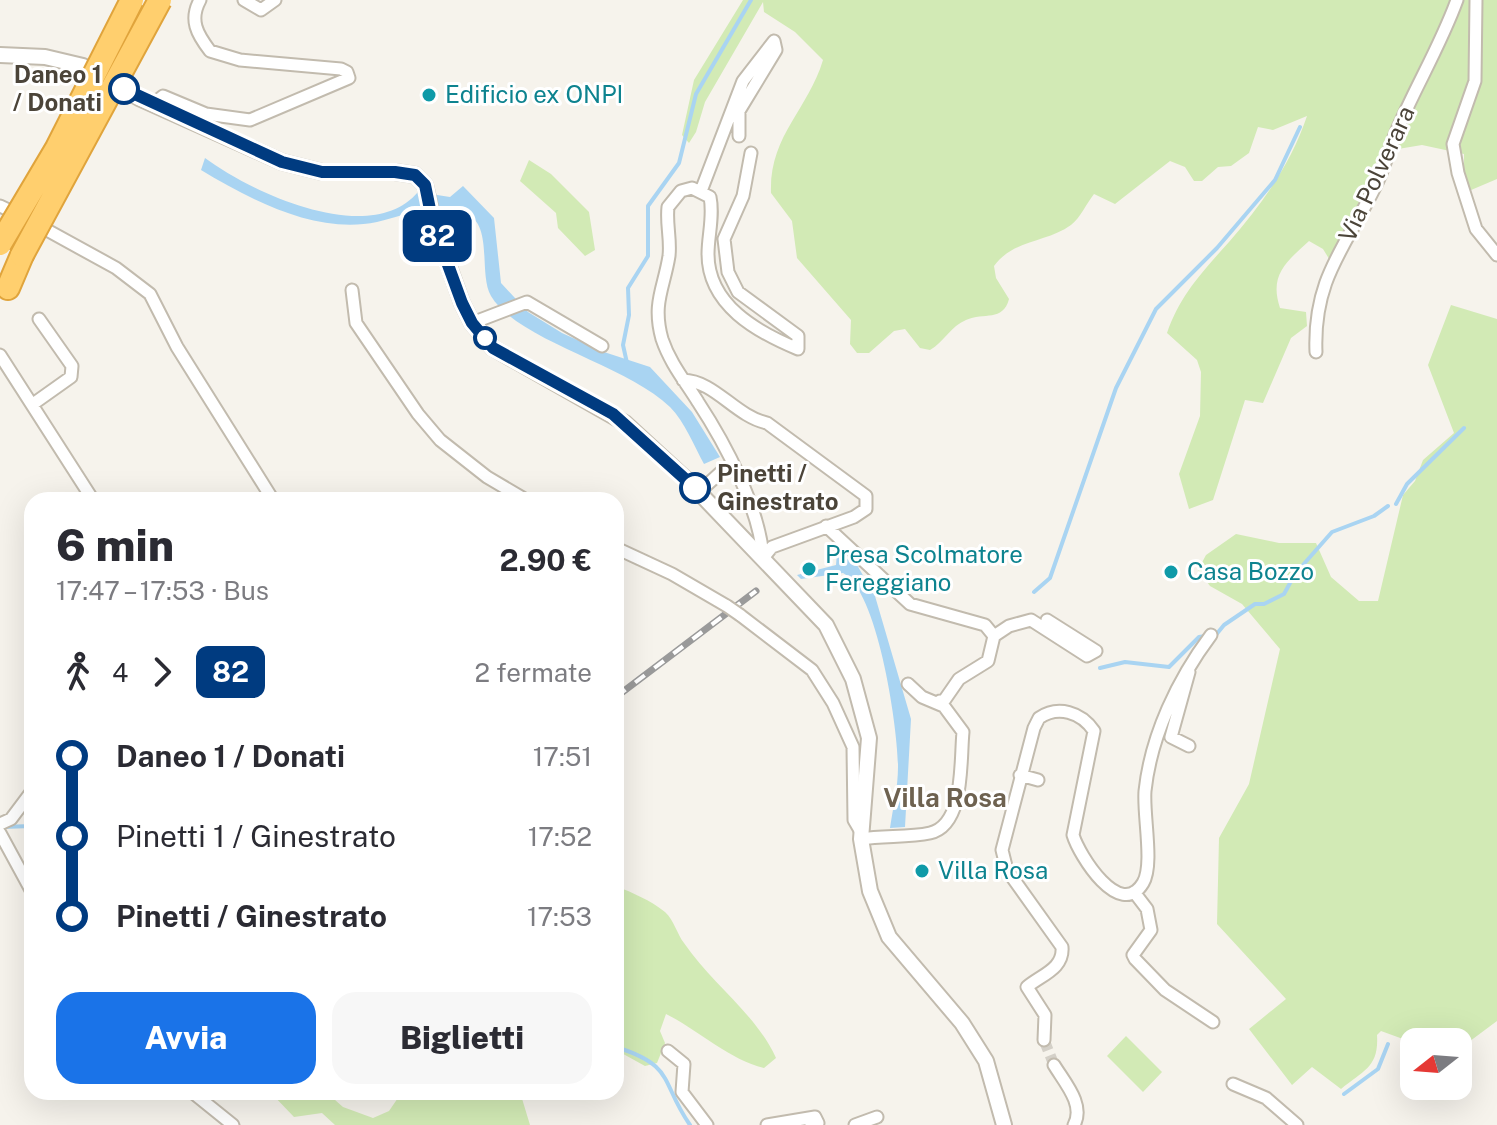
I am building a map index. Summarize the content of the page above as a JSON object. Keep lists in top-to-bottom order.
{
  "streets": {
    "street": ["Via Polverara"]
  },
  "districts": ["Villa Rosa"],
  "places": [
    "Daneo 1 / Donati",
    "Edificio ex ONPI",
    "Pinetti / Ginestrato",
    "Presa Scolmatore Fereggiano",
    "Casa Bozzo",
    "Villa Rosa"
  ],
  "lines": ["bus line 82"],
  "north": "left",
  "page": {
    "on_map": "82",
    "heading": ["6 min", "17:47 – 17:53 · Bus", "2.90 €"],
    "legs": ["4", "82", "2 fermate"],
    "list": [
      {
        "name": "Daneo 1 / Donati",
        "value": "17:51"
      },
      {
        "name": "Pinetti 1 / Ginestrato",
        "value": "17:52"
      },
      {
        "name": "Pinetti / Ginestrato",
        "value": "17:53"
      }
    ],
    "buttons": ["Avvia", "Biglietti"]
  }
}
